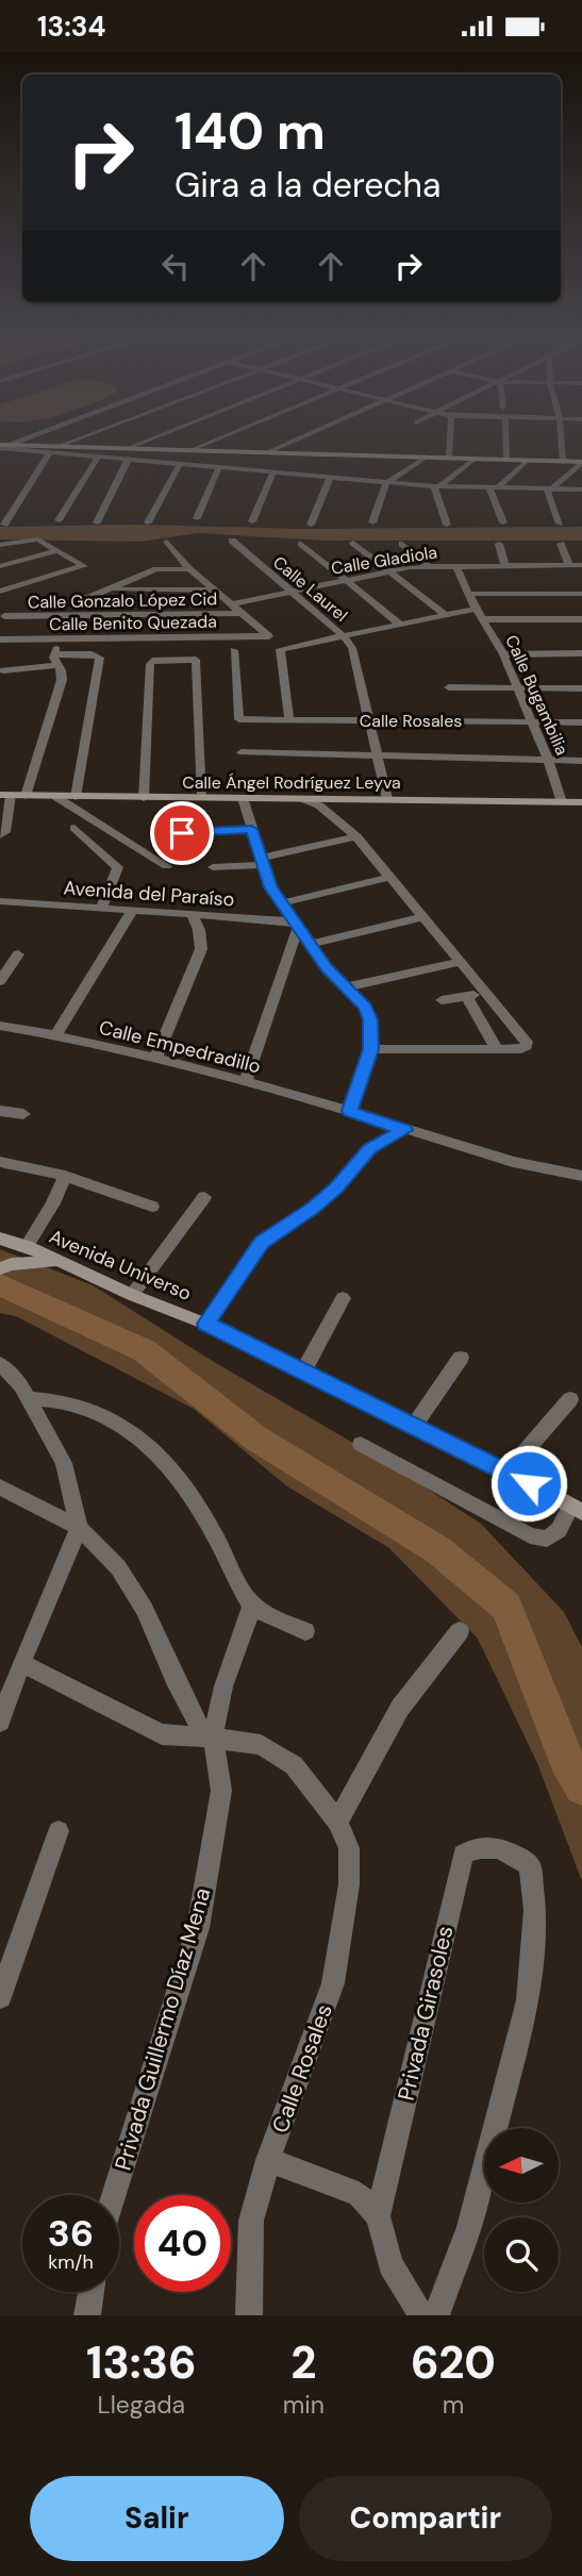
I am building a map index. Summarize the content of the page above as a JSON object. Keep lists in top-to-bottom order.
{
  "streets": {
    "street": [
      "Calle Gladiola",
      "Calle Laurel",
      "Calle Gonzalo López Cid",
      "Calle Benito Quezada",
      "Calle Bugambilia",
      "Calle Rosales",
      "Calle Ángel Rodríguez Leyva",
      "Avenida del Paraíso",
      "Calle Empedradillo",
      "Avenida Universo",
      "Privada Girasoles",
      "Privada Guillermo Díaz Mena"
    ]
  },
  "crossings": [
    ["Calle Gladiola", "Calle Laurel"],
    ["Calle Gladiola", "Calle Bugambilia"],
    ["Calle Laurel", "Calle Rosales"],
    ["Calle Laurel", "Calle Ángel Rodríguez Leyva"],
    ["Calle Bugambilia", "Calle Rosales"],
    ["Calle Bugambilia", "Calle Ángel Rodríguez Leyva"],
    ["Calle Rosales", "Privada Guillermo Díaz Mena"]
  ],
  "north": "left",
  "page": {
    "status": "13:34",
    "turn": ["140 m", "Gira a la derecha"],
    "speed": "36 km/h",
    "limit": "40",
    "eta": [
      "13:36",
      "Llegada",
      "2",
      "min",
      "620",
      "m"
    ],
    "buttons": ["Salir", "Compartir"]
  }
}
